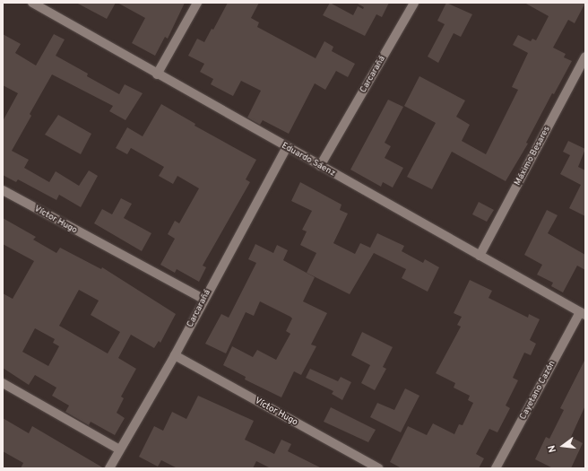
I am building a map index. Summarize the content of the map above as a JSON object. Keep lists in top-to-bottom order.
{
  "streets": {
    "street": [
      "Carcarañá",
      "Máximo Besares",
      "Eduardo Sáenz",
      "Víctor Hugo",
      "Cayetano Cazón"
    ]
  },
  "crossings": [
    ["Carcarañá", "Eduardo Sáenz"],
    ["Carcarañá", "Víctor Hugo"],
    ["Máximo Besares", "Eduardo Sáenz"],
    ["Eduardo Sáenz", "Cayetano Cazón"]
  ],
  "north": "left"
}
